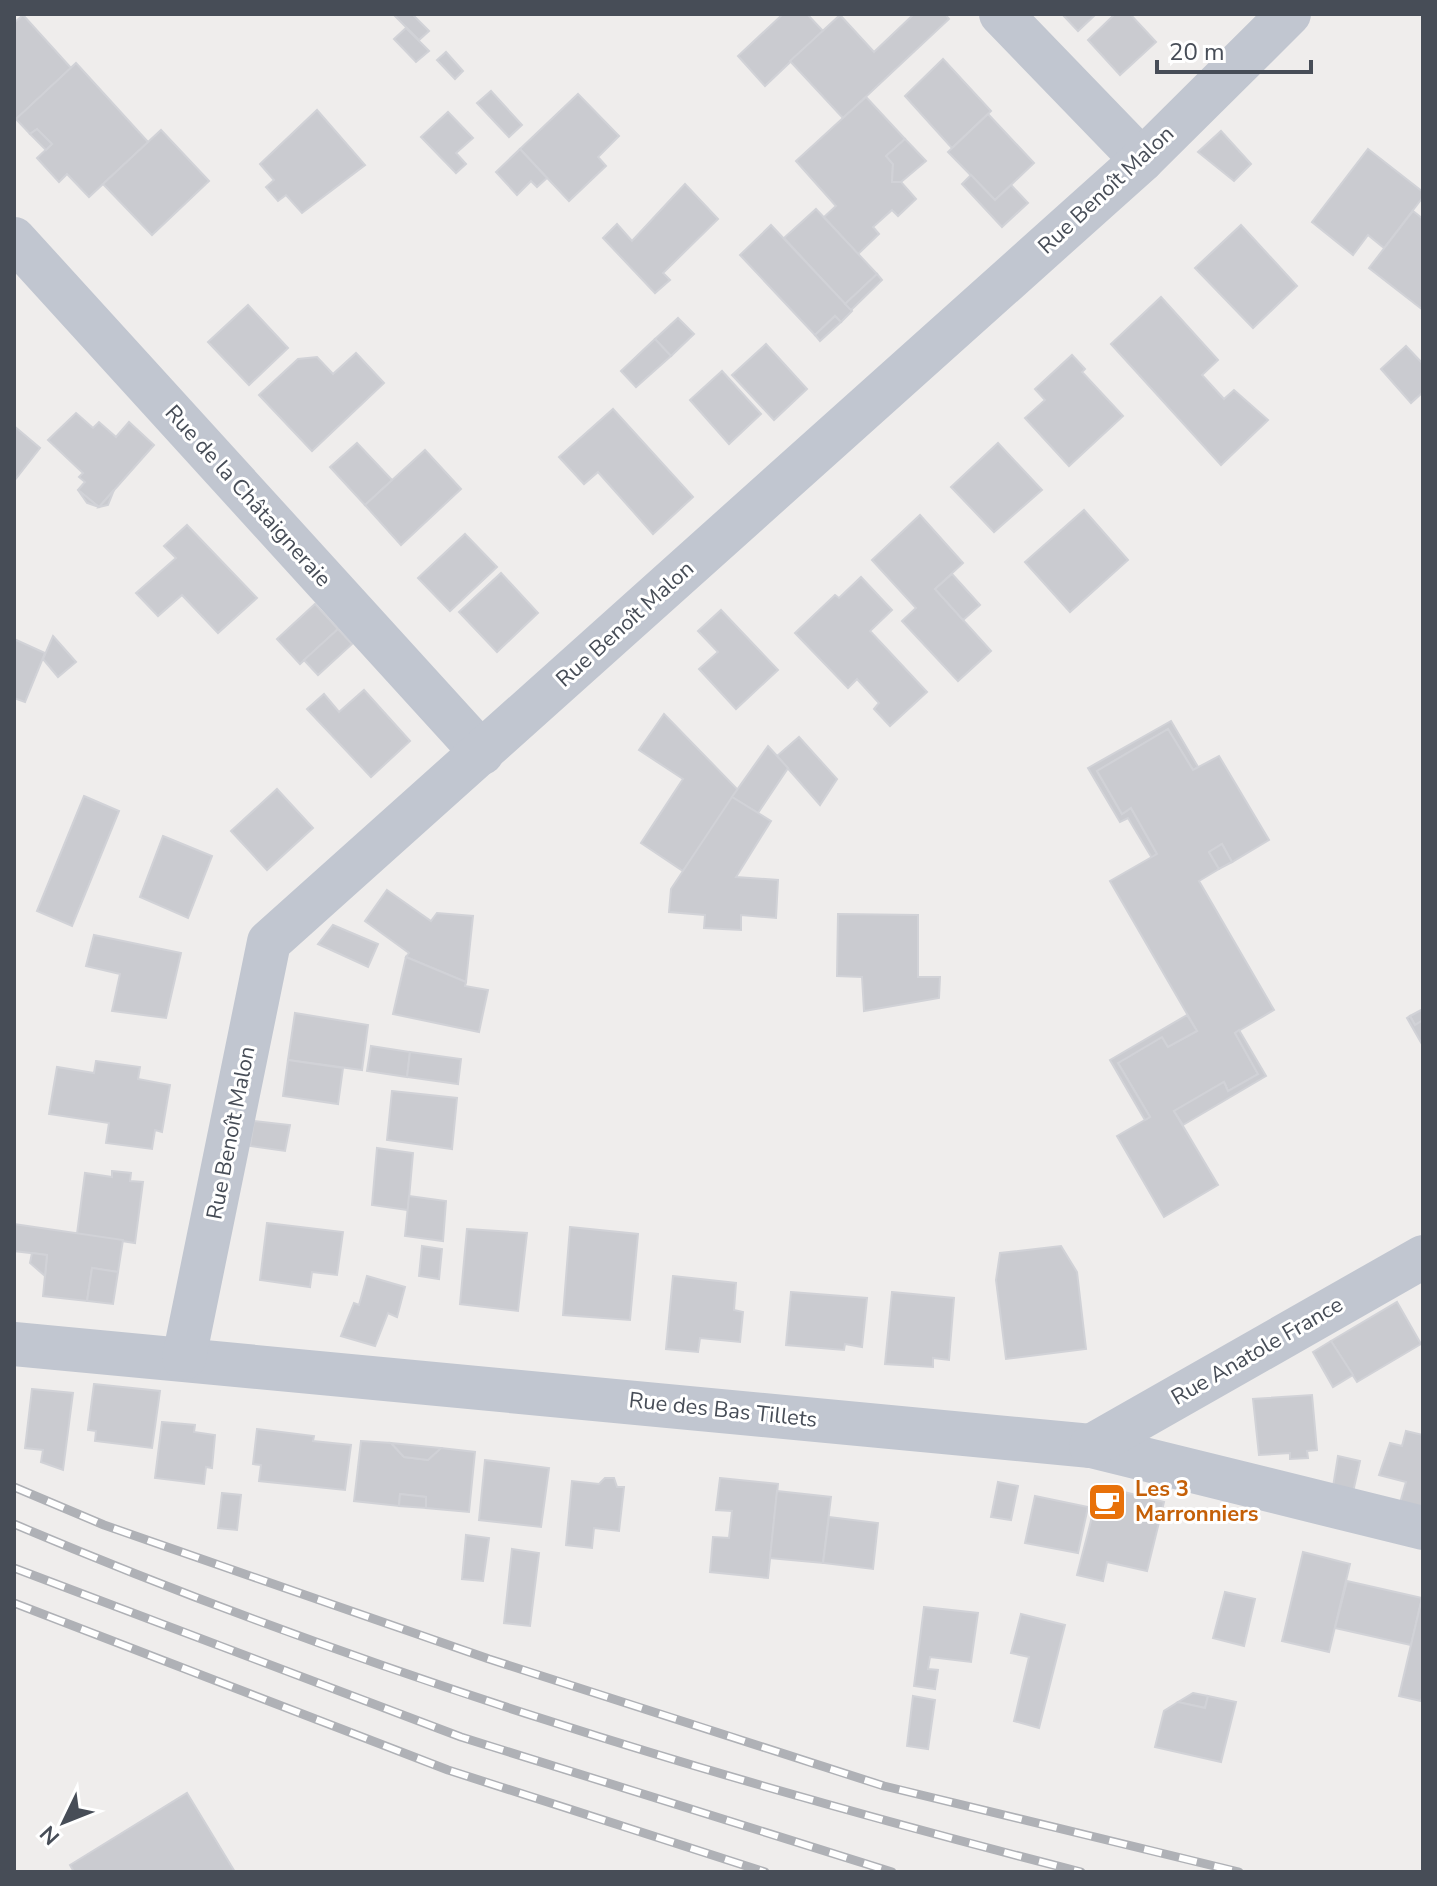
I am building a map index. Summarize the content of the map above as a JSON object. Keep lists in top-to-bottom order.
{
  "streets": {
    "street": [
      "Rue Benoît Malon",
      "Rue de la Châtaigneraie",
      "Rue Anatole France",
      "Rue des Bas Tillets"
    ]
  },
  "crossings": [
    ["Rue Benoît Malon", "Rue de la Châtaigneraie"],
    ["Rue Benoît Malon", "Rue des Bas Tillets"],
    ["Rue Anatole France", "Rue des Bas Tillets"]
  ],
  "places": {
    "cafe": ["Les 3 Marronniers"]
  },
  "scale_bar": "20 m",
  "north": "bottom left"
}
